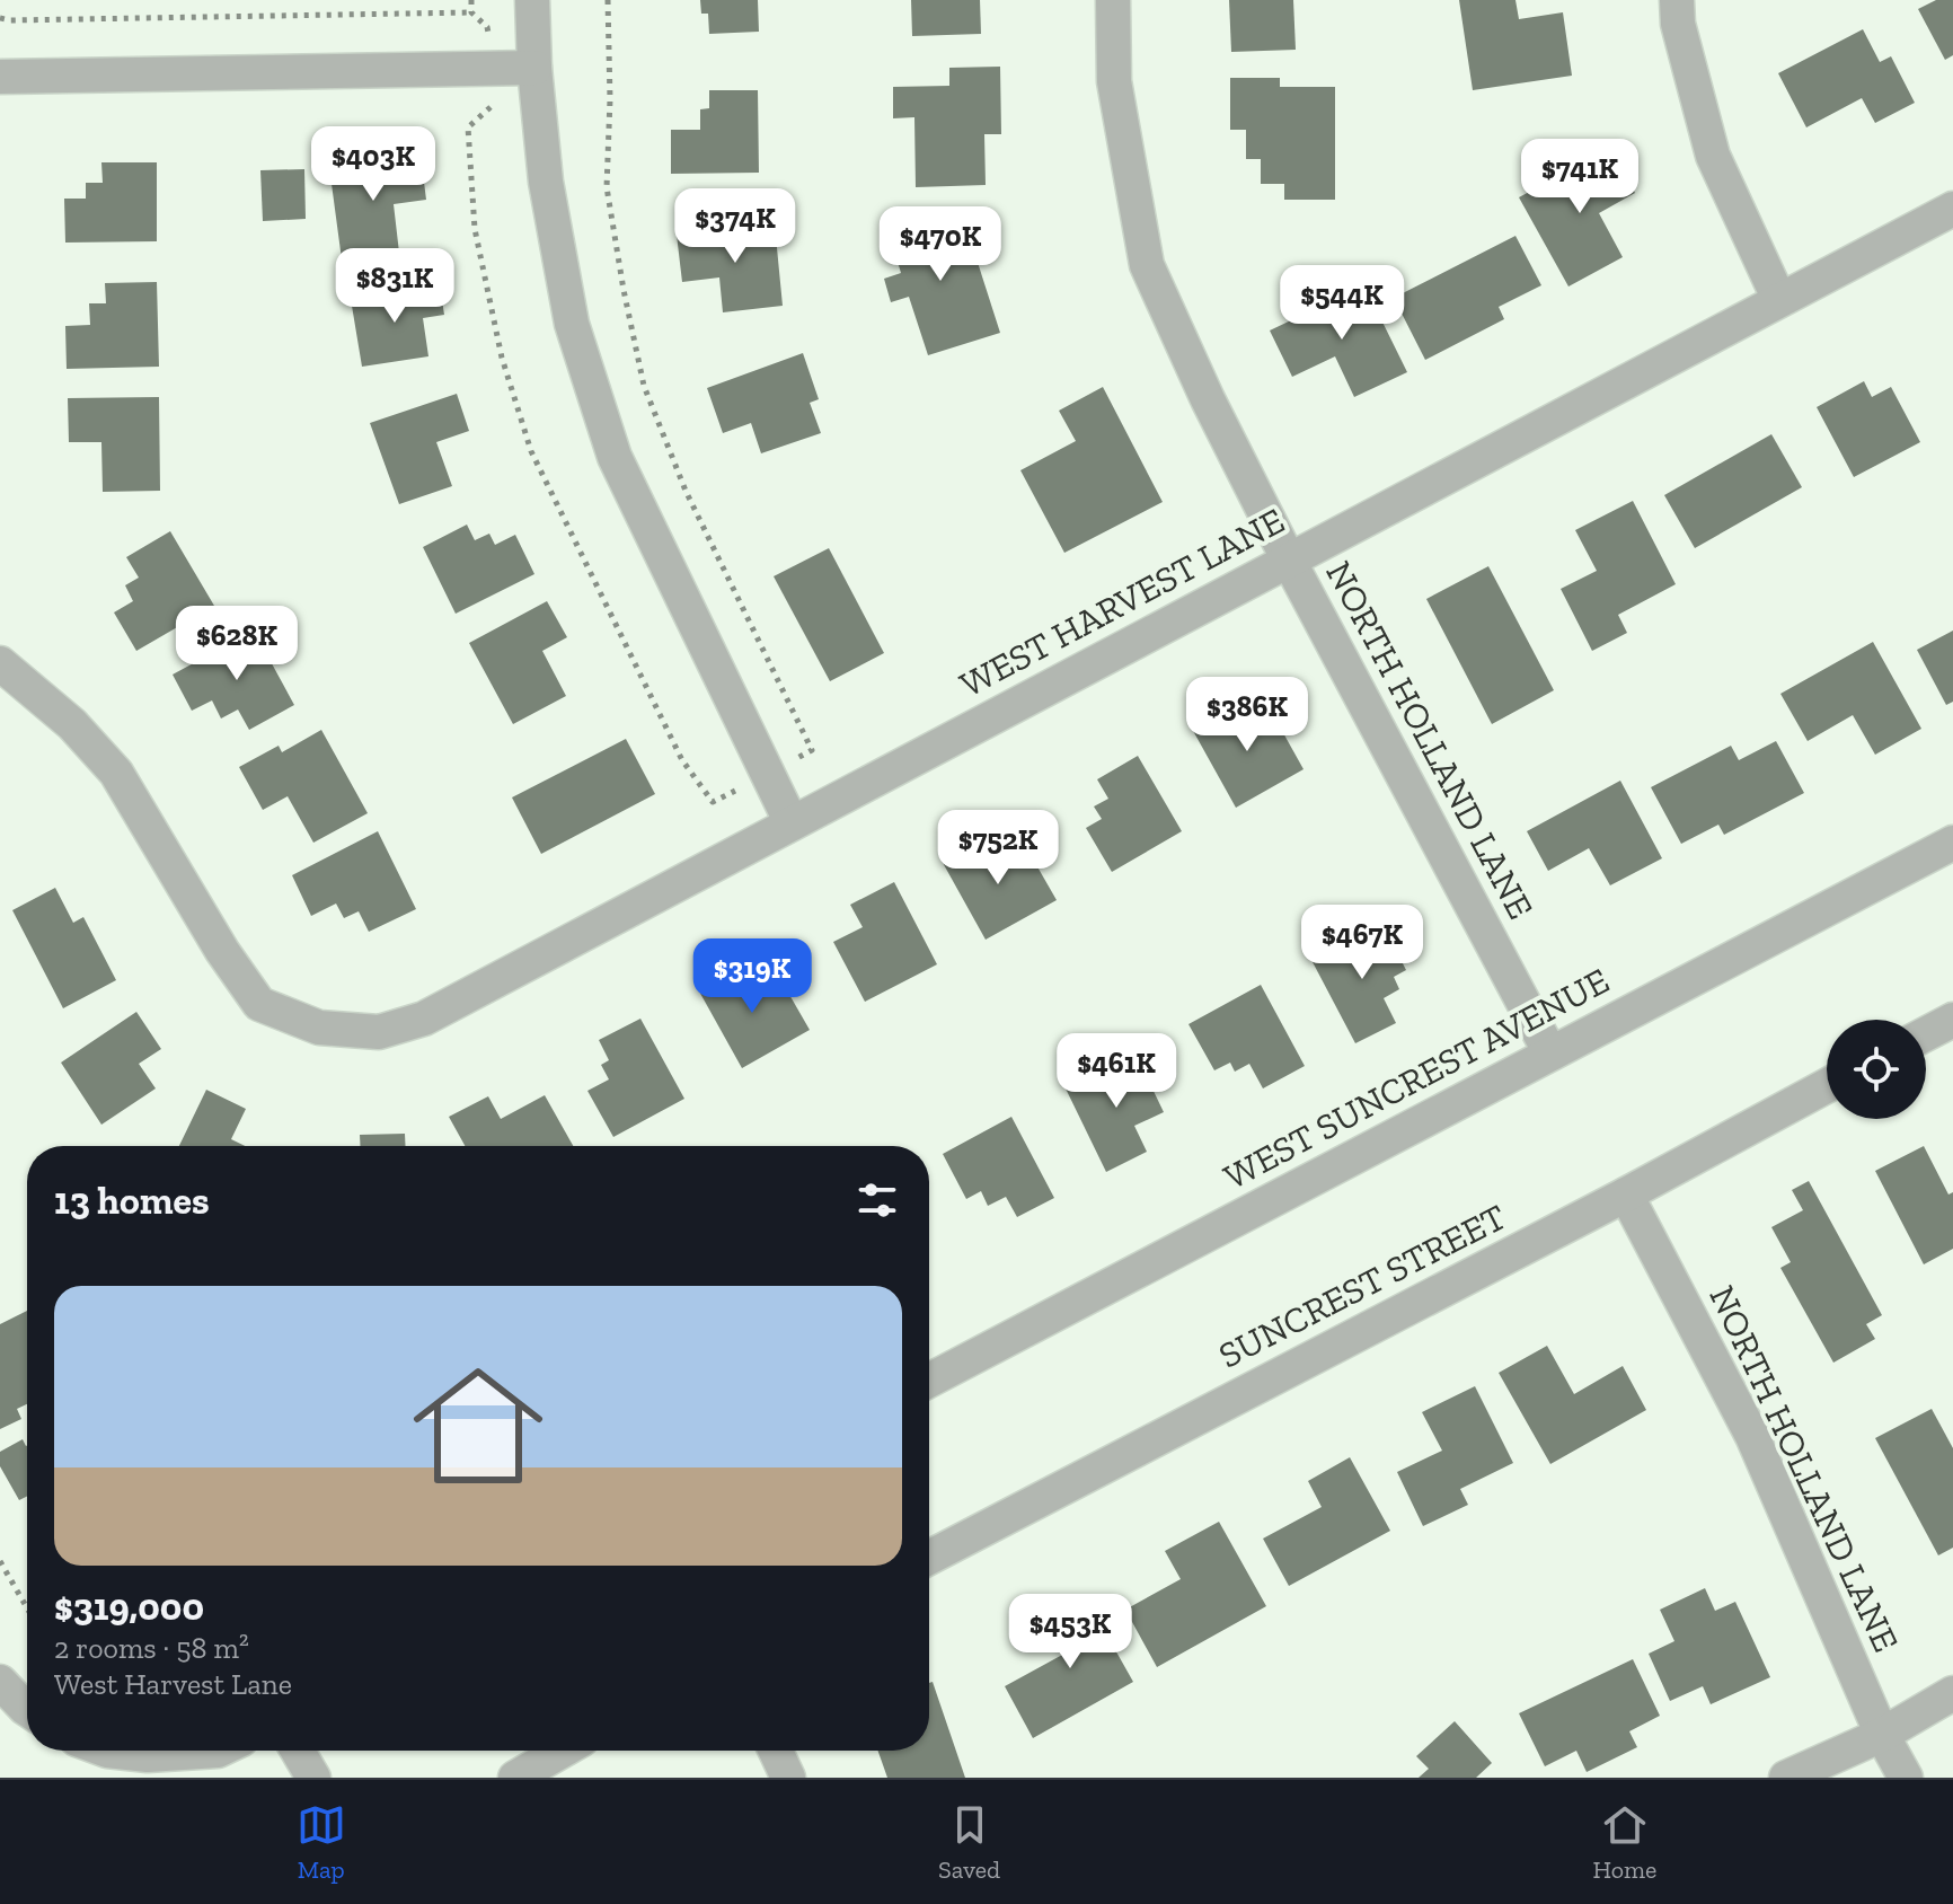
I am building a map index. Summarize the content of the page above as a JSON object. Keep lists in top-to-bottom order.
{
  "streets": {
    "street": [
      "WEST HARVEST LANE",
      "NORTH HOLLAND LANE",
      "WEST SUNCREST AVENUE",
      "SUNCREST STREET"
    ]
  },
  "crossings": [
    ["WEST HARVEST LANE", "NORTH HOLLAND LANE"],
    ["NORTH HOLLAND LANE", "WEST SUNCREST AVENUE"],
    ["NORTH HOLLAND LANE", "SUNCREST STREET"]
  ],
  "page": {
    "price": [
      "$403K",
      "$741K",
      "$374K",
      "$470K",
      "$831K",
      "$544K",
      "$628K",
      "$386K",
      "$752K",
      "$467K",
      "$319K",
      "$461K",
      "$453K"
    ],
    "heading": "13 homes",
    "list": [
      {
        "name": "$319,000",
        "note": "2 rooms · 58 m² · West Harvest Lane"
      }
    ],
    "tabs": ["Map", "Saved", "Home"]
  }
}
